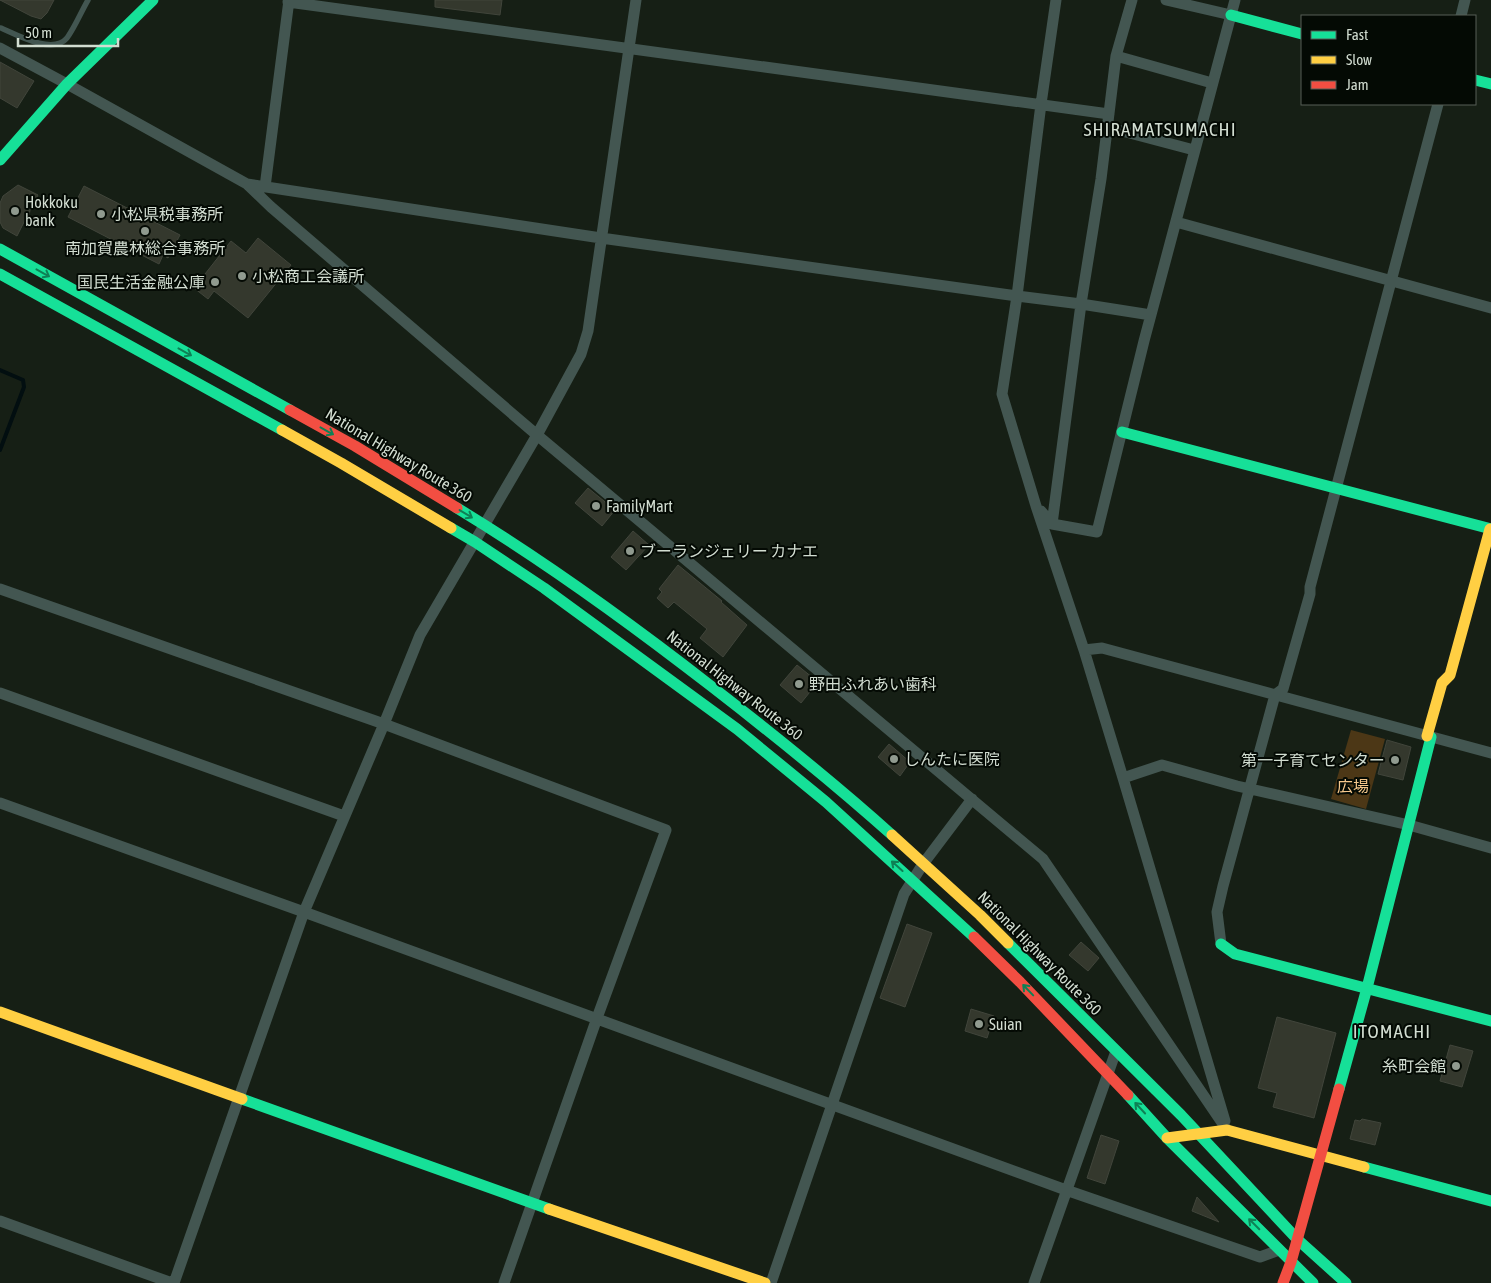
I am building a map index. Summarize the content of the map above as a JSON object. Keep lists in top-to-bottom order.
{
  "streets": {
    "main road": ["National Highway Route 360"]
  },
  "districts": ["SHIRAMATSUMACHI", "ITOMACHI"],
  "parks": ["広場"],
  "places": [
    "Hokkoku bank",
    "小松県税事務所",
    "南加賀農林総合事務所",
    "小松商工会議所",
    "国民生活金融公庫",
    "FamilyMart",
    "ブーランジェリー カナエ",
    "野田ふれあい歯科",
    "しんたに医院",
    "第一子育てセンター",
    "Suian",
    "糸町会館"
  ],
  "legend": ["Fast", "Slow", "Jam"],
  "scale_bar": "50 m"
}
